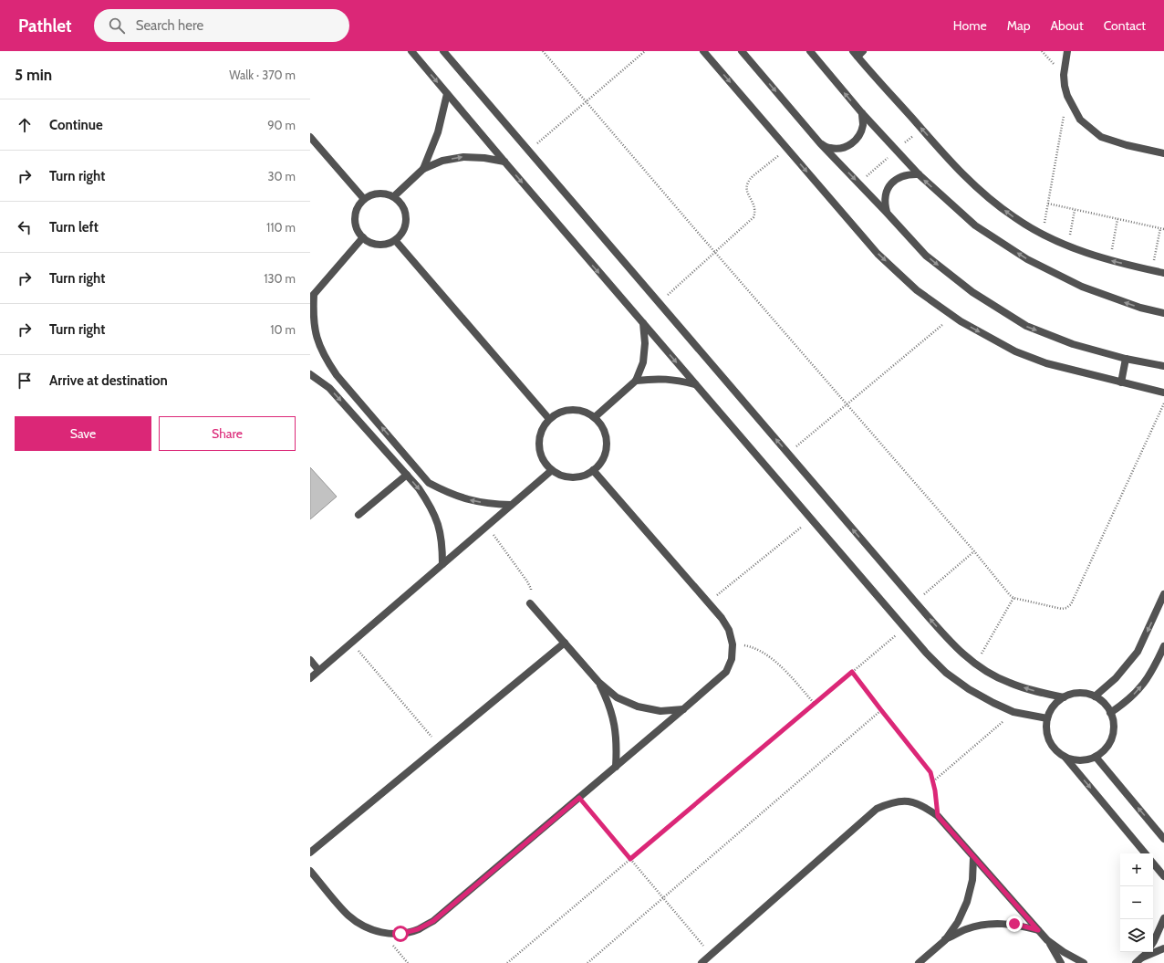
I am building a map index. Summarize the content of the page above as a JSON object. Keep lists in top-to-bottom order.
{
  "page": {
    "header": "Pathlet",
    "search": "Search here",
    "nav": [
      "Home",
      "Map",
      "About",
      "Contact"
    ],
    "heading": ["5 min", "Walk · 370 m"],
    "list": [
      ["Continue", "90 m"],
      ["Turn right", "30 m"],
      ["Turn left", "110 m"],
      ["Turn right", "130 m"],
      ["Turn right", "10 m"],
      "Arrive at destination"
    ],
    "buttons": ["Save", "Share"],
    "map_buttons": ["+", "−"]
  }
}
